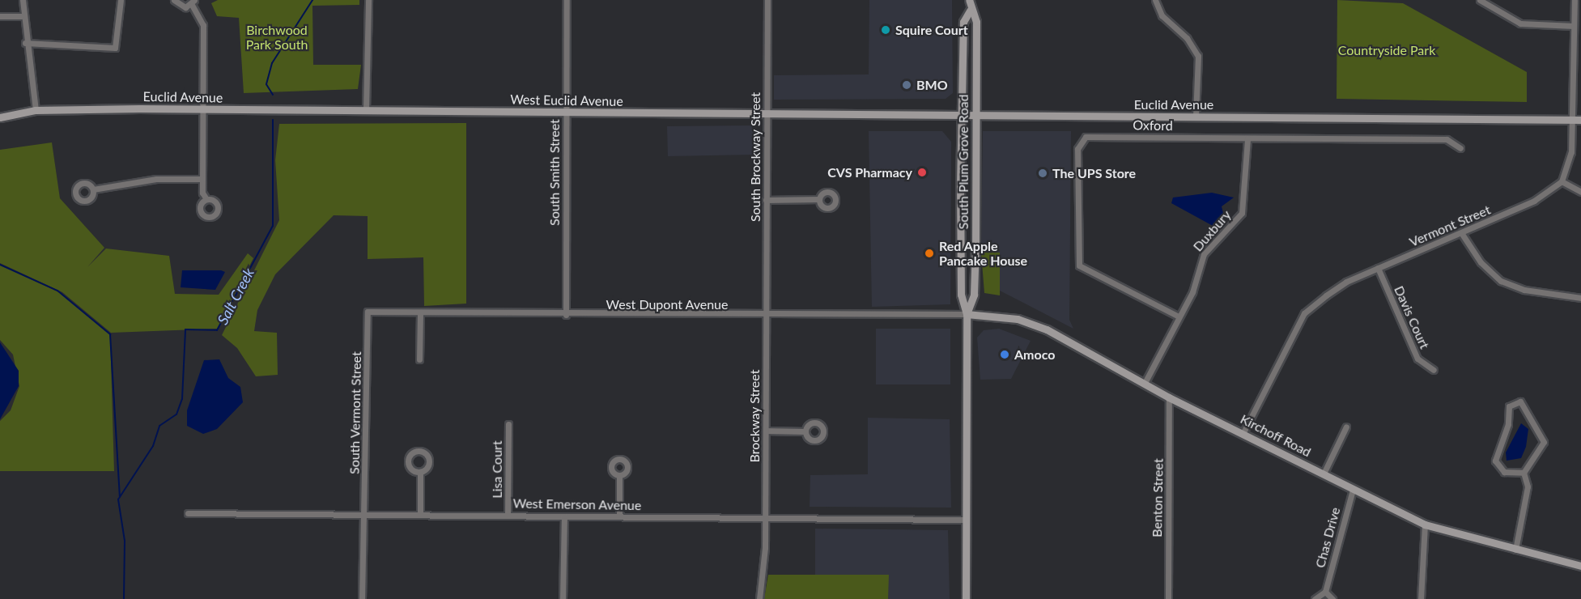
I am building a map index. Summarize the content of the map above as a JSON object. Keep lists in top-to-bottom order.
{
  "streets": {
    "main road": [
      "Euclid Avenue",
      "West Euclid Avenue",
      "South Plum Grove Road",
      "Kirchoff Road"
    ],
    "street": [
      "Oxford",
      "South Brockway Street",
      "South Smith Street",
      "Vermont Street",
      "Duxbury",
      "West Dupont Avenue",
      "Davis Court",
      "South Vermont Street",
      "Brockway Street",
      "Lisa Court",
      "Benton Street",
      "West Emerson Avenue",
      "Chas Drive"
    ]
  },
  "crossings": [
    ["Euclid Avenue", "West Euclid Avenue"],
    ["Euclid Avenue", "South Brockway Street"],
    ["Euclid Avenue", "South Plum Grove Road"],
    ["West Euclid Avenue", "South Brockway Street"],
    ["West Euclid Avenue", "South Smith Street"],
    ["Oxford", "Duxbury"],
    ["South Brockway Street", "West Dupont Avenue"],
    ["South Brockway Street", "Brockway Street"],
    ["South Plum Grove Road", "West Dupont Avenue"],
    ["South Plum Grove Road", "Kirchoff Road"],
    ["South Plum Grove Road", "West Emerson Avenue"],
    ["South Smith Street", "West Dupont Avenue"],
    ["Vermont Street", "Davis Court"],
    ["Vermont Street", "Kirchoff Road"],
    ["Duxbury", "Kirchoff Road"],
    ["West Dupont Avenue", "South Vermont Street"],
    ["West Dupont Avenue", "Brockway Street"],
    ["West Dupont Avenue", "Kirchoff Road"],
    ["South Vermont Street", "West Emerson Avenue"],
    ["Brockway Street", "West Emerson Avenue"],
    ["Kirchoff Road", "Benton Street"],
    ["Kirchoff Road", "Chas Drive"],
    ["Lisa Court", "West Emerson Avenue"]
  ],
  "water": ["Salt Creek"],
  "parks": ["Birchwood Park South", "Countryside Park"],
  "places": [
    "Squire Court",
    "BMO",
    "CVS Pharmacy",
    "The UPS Store",
    "Red Apple Pancake House",
    "Amoco"
  ]
}
